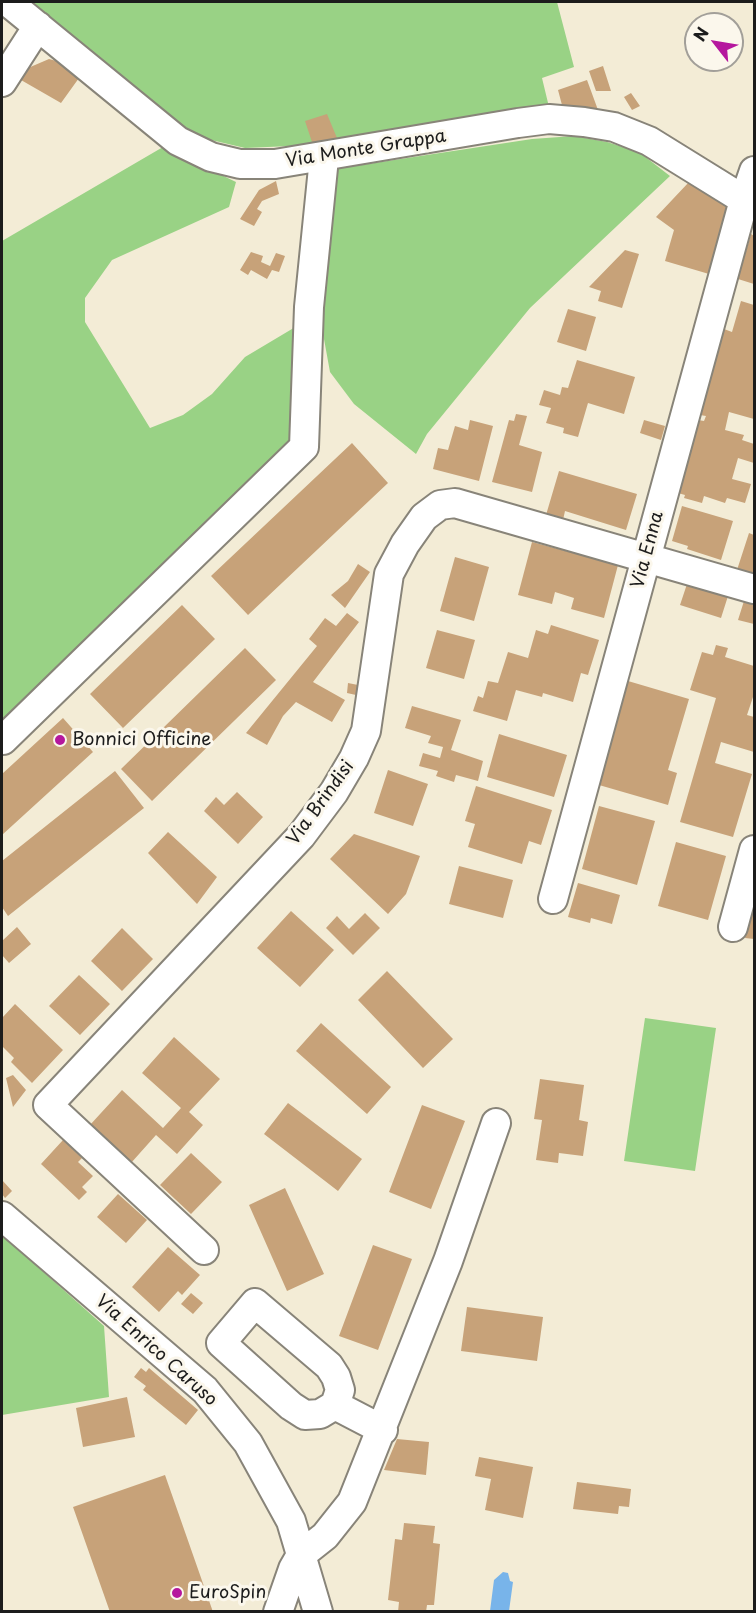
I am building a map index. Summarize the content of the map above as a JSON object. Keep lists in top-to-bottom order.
{
  "streets": {
    "street": [
      "Via Monte Grappa",
      "Via Enna",
      "Via Brindisi",
      "Via Enrico Caruso"
    ]
  },
  "crossings": [
    ["Via Monte Grappa", "Via Enna"],
    ["Via Enna", "Via Brindisi"]
  ],
  "places": ["Bonnici Officine", "EuroSpin"],
  "north": "top left"
}
